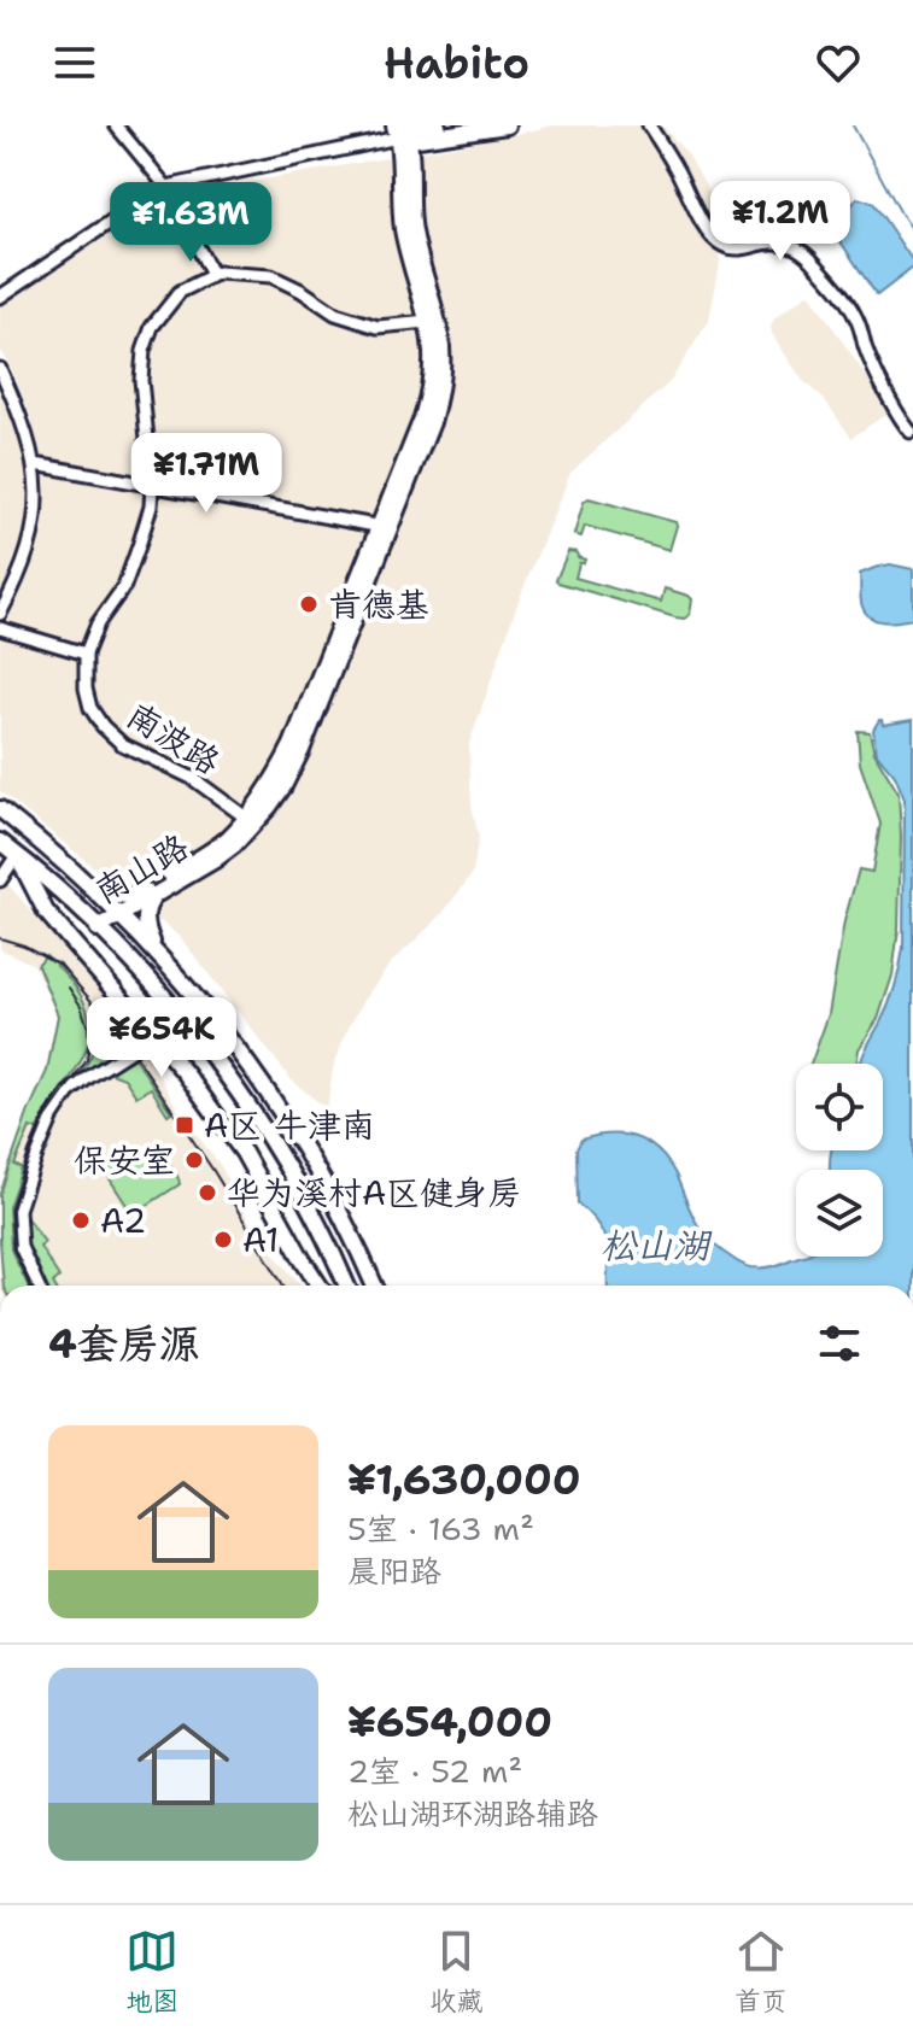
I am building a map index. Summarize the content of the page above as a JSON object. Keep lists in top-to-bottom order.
{
  "streets": {
    "main road": ["南山路"],
    "street": ["南波路"]
  },
  "crossings": [
    ["南波路", "南山路"]
  ],
  "water": ["松山湖"],
  "places": {
    "other": [
      "肯德基",
      "保安室",
      "华为溪村A区健身房",
      "A2",
      "A1"
    ],
    "transit": ["A区 牛津南"]
  },
  "page": {
    "header": "Habito",
    "price": [
      "¥1.2M",
      "¥1.63M",
      "¥1.71M",
      "¥654K"
    ],
    "heading": "4套房源",
    "list": [
      {
        "name": "¥1,630,000",
        "note": "5室 · 163 m² · 晨阳路"
      },
      {
        "name": "¥654,000",
        "note": "2室 · 52 m² · 松山湖环湖路辅路"
      }
    ],
    "tabs": ["地图", "收藏", "首页"]
  }
}
